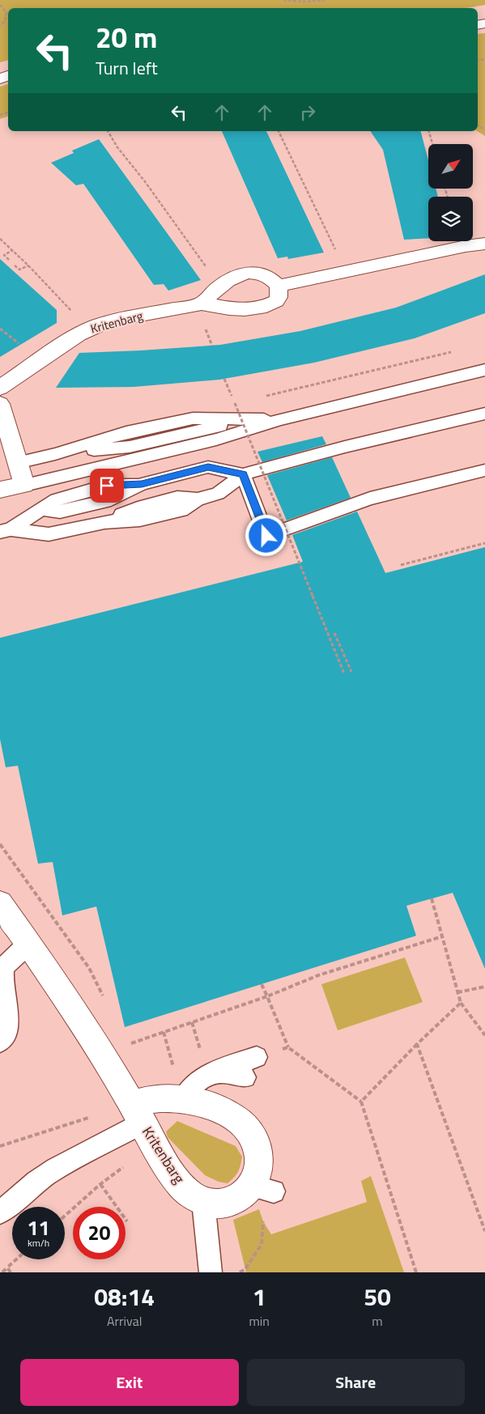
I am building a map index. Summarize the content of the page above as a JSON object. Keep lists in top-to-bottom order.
{
  "streets": {
    "street": ["Kritenbarg"]
  },
  "north": "top right",
  "page": {
    "turn": ["20 m", "Turn left"],
    "speed": "11 km/h",
    "limit": "20",
    "eta": [
      "08:14",
      "Arrival",
      "1",
      "min",
      "50",
      "m"
    ],
    "buttons": ["Exit", "Share"]
  }
}
